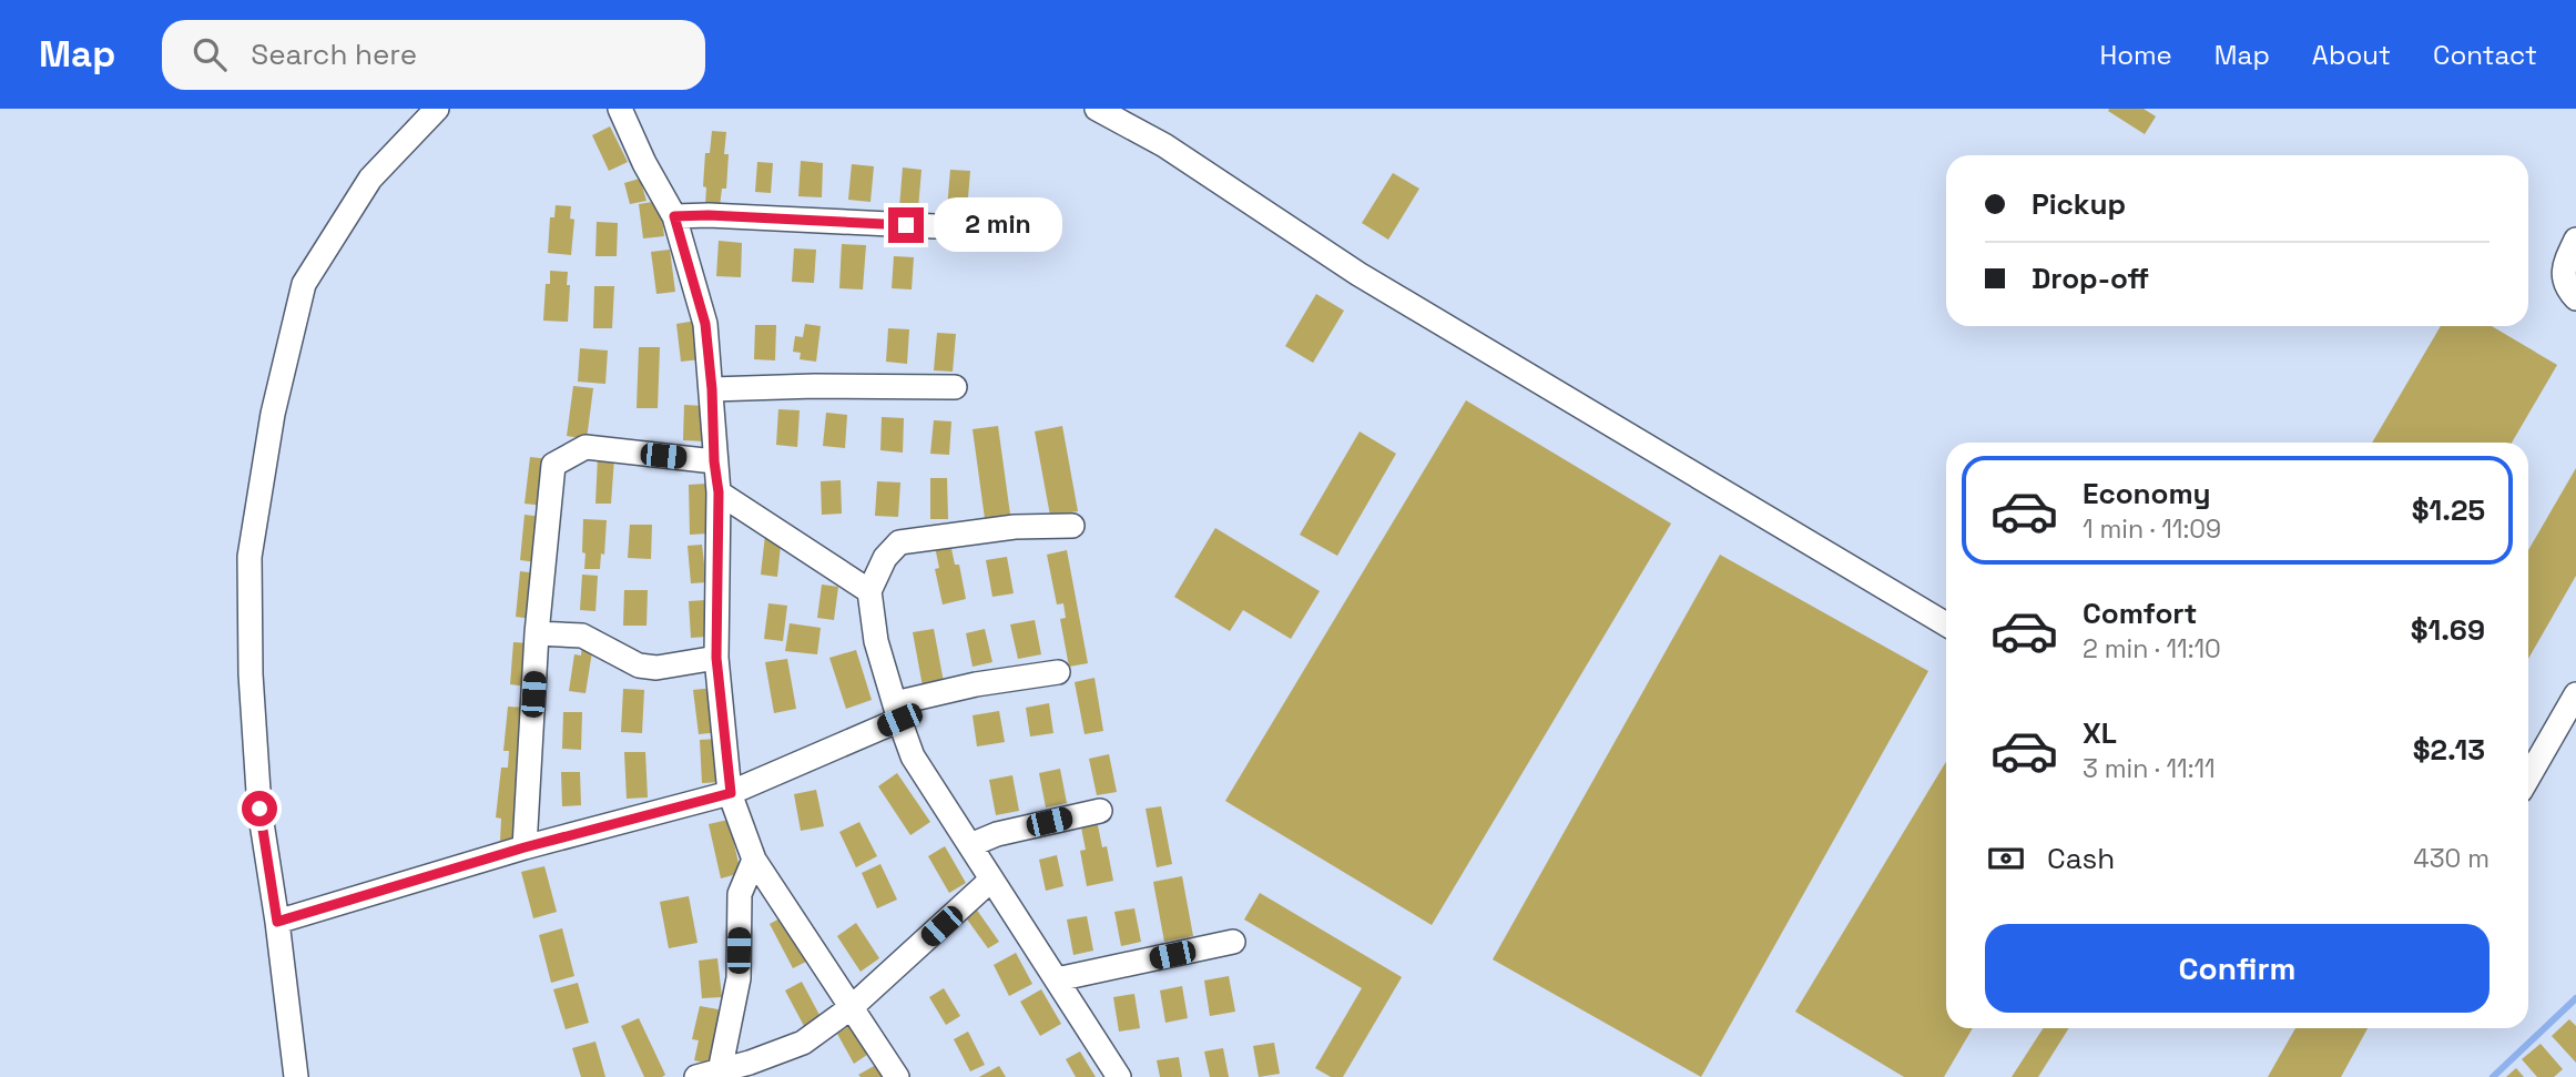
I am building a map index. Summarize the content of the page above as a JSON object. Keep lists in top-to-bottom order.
{
  "page": {
    "header": "Map",
    "search": "Search here",
    "nav": [
      "Home",
      "Map",
      "About",
      "Contact"
    ],
    "banner": ["Pickup", "Drop-off"],
    "bubble": "2 min",
    "list": [
      {
        "name": "Economy",
        "note": "1 min · 11:09",
        "value": "$1.25"
      },
      {
        "name": "Comfort",
        "note": "2 min · 11:10",
        "value": "$1.69"
      },
      {
        "name": "XL",
        "note": "3 min · 11:11",
        "value": "$2.13"
      }
    ],
    "pay": ["Cash", "430 m"],
    "buttons": "Confirm"
  }
}
